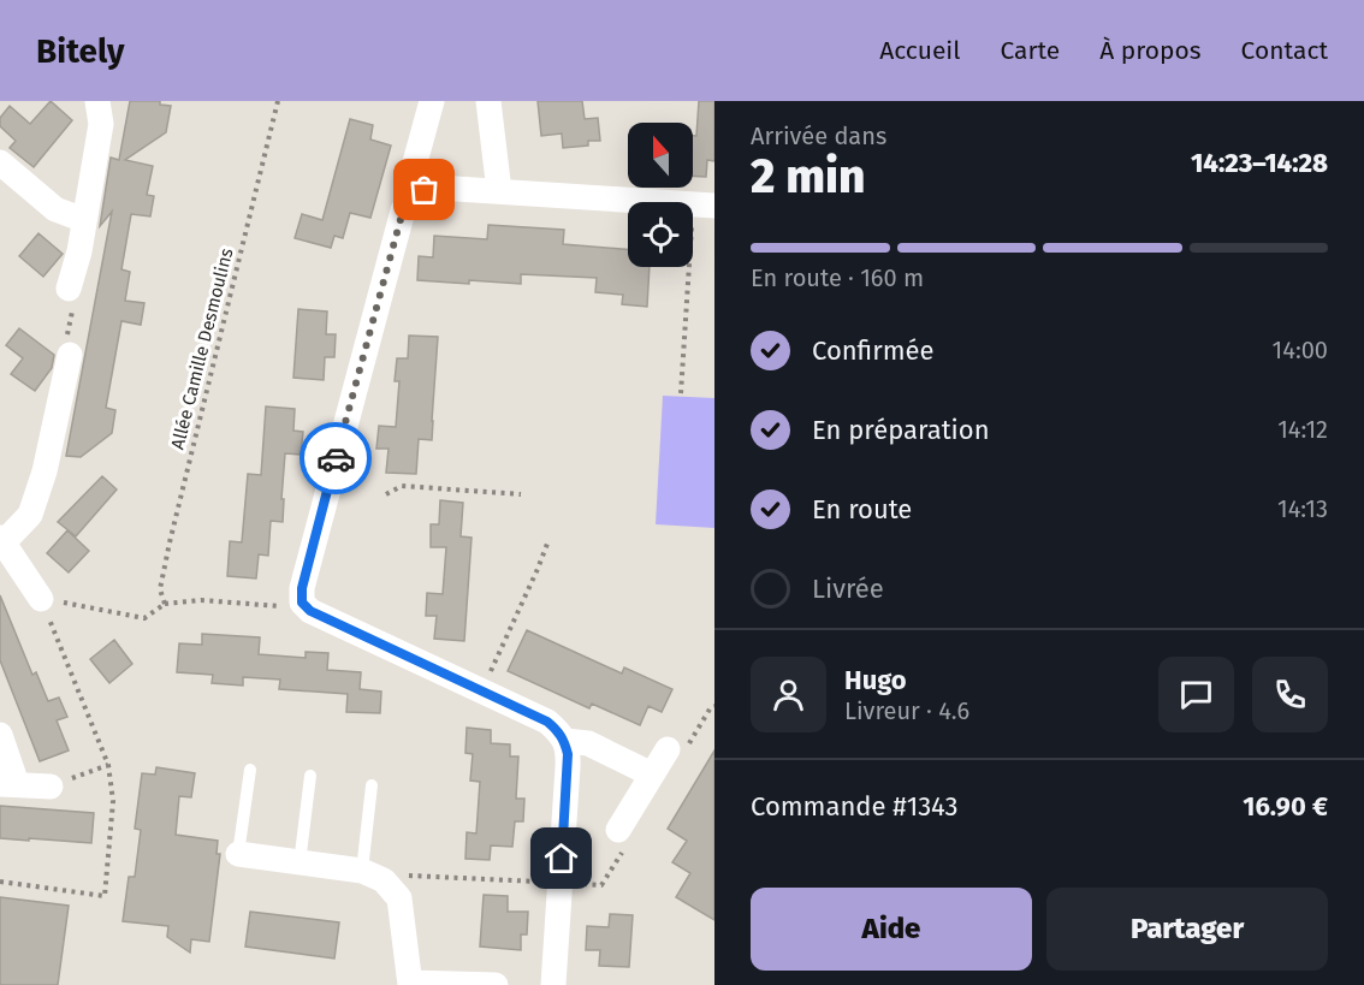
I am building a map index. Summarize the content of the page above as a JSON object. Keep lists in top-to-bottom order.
{
  "streets": {
    "path": ["Allée Camille Desmoulins"]
  },
  "north": "top",
  "page": {
    "header": "Bitely",
    "nav": [
      "Accueil",
      "Carte",
      "À propos",
      "Contact"
    ],
    "heading": ["2 min", "Arrivée dans", "14:23–14:28"],
    "panel": [
      "Hugo",
      "Livreur · 4.6",
      "Commande #1343",
      "16.90 €"
    ],
    "bar": "En route · 160 m",
    "list": [
      ["Confirmée", "14:00"],
      ["En préparation", "14:12"],
      ["En route", "14:13"],
      "Livrée"
    ],
    "buttons": ["Aide", "Partager"]
  }
}
